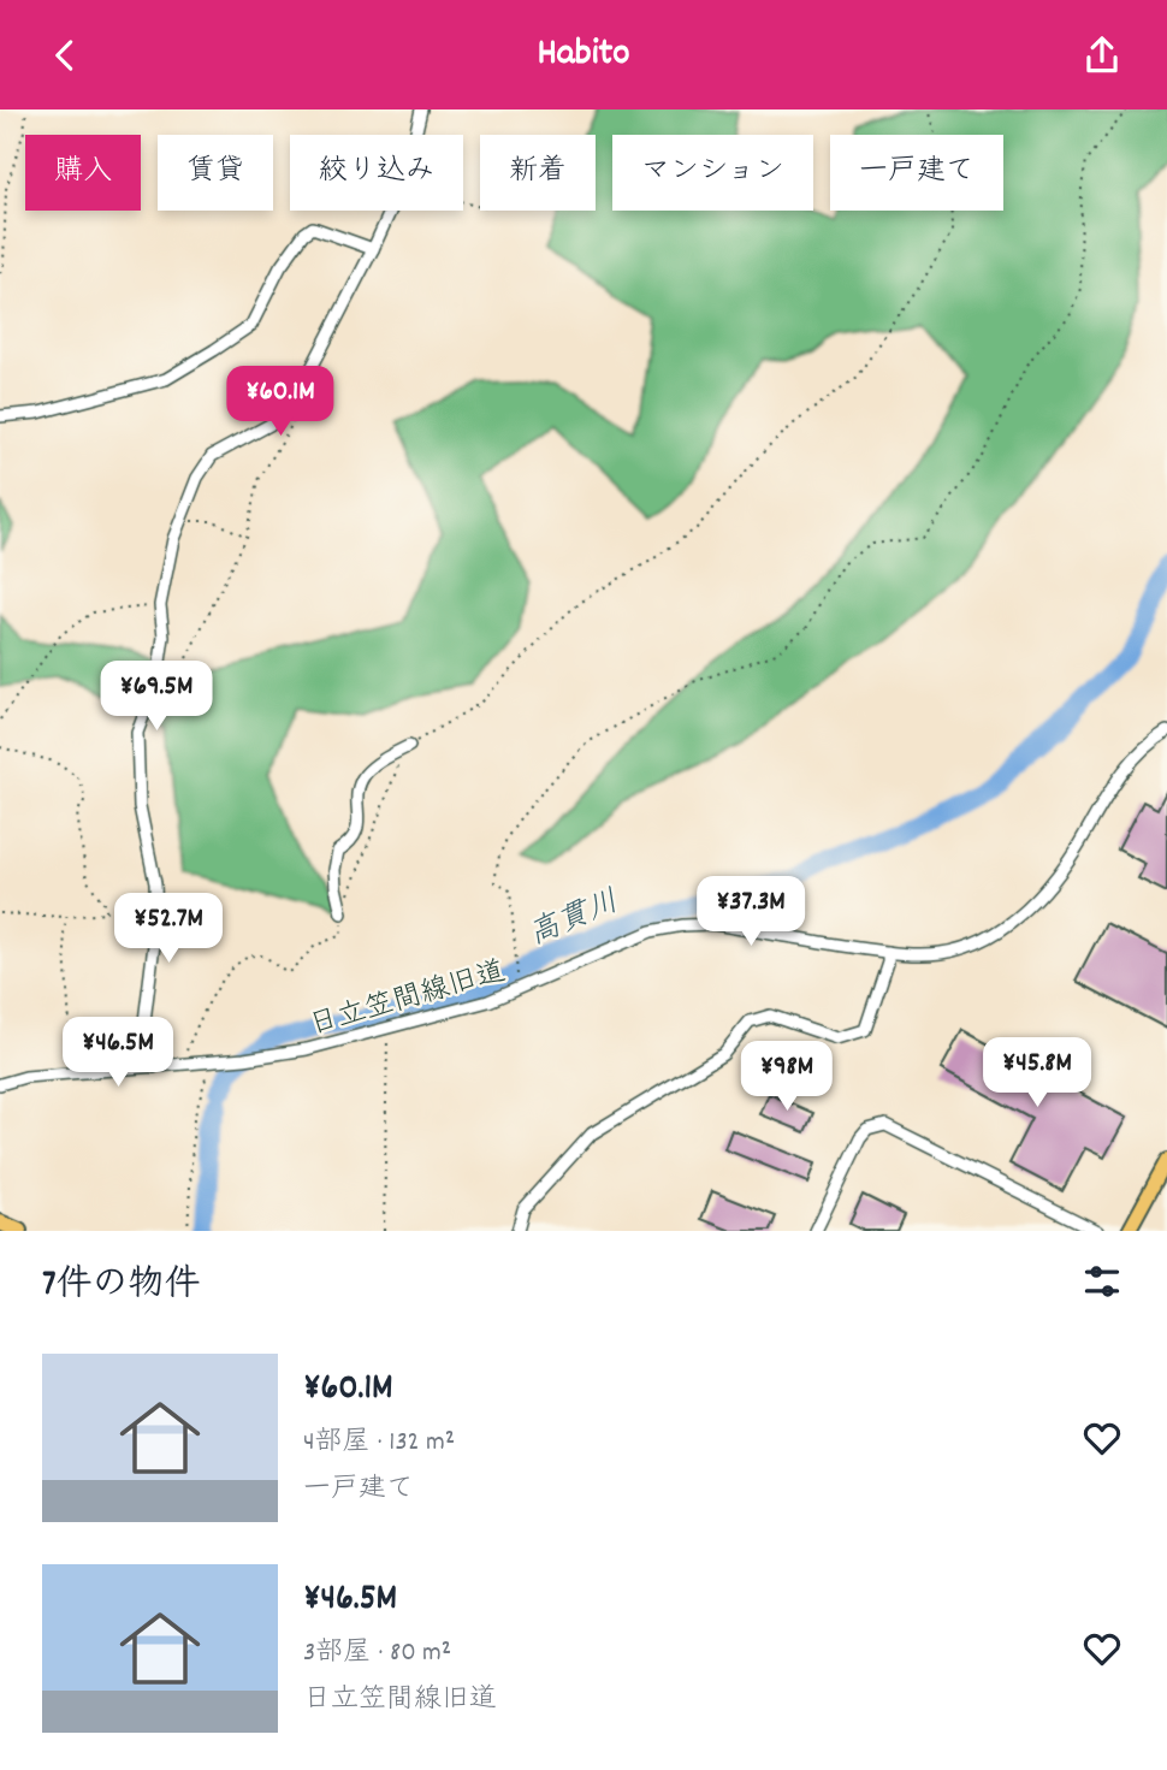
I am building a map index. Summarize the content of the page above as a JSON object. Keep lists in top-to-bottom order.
{
  "streets": {
    "street": ["日立笠間線旧道"]
  },
  "water": ["高貫川"],
  "page": {
    "header": "Habito",
    "chip": [
      "購入",
      "賃貸",
      "絞り込み",
      "新着",
      "マンション",
      "一戸建て"
    ],
    "price": [
      "¥60.1M",
      "¥69.5M",
      "¥37.3M",
      "¥52.7M",
      "¥46.5M",
      "¥45.8M",
      "¥98M"
    ],
    "heading": "7件の物件",
    "list": [
      {
        "name": "¥60.1M",
        "note": "4部屋 · 132 m² · 一戸建て"
      },
      {
        "name": "¥46.5M",
        "note": "3部屋 · 80 m² · 日立笠間線旧道"
      }
    ]
  }
}
